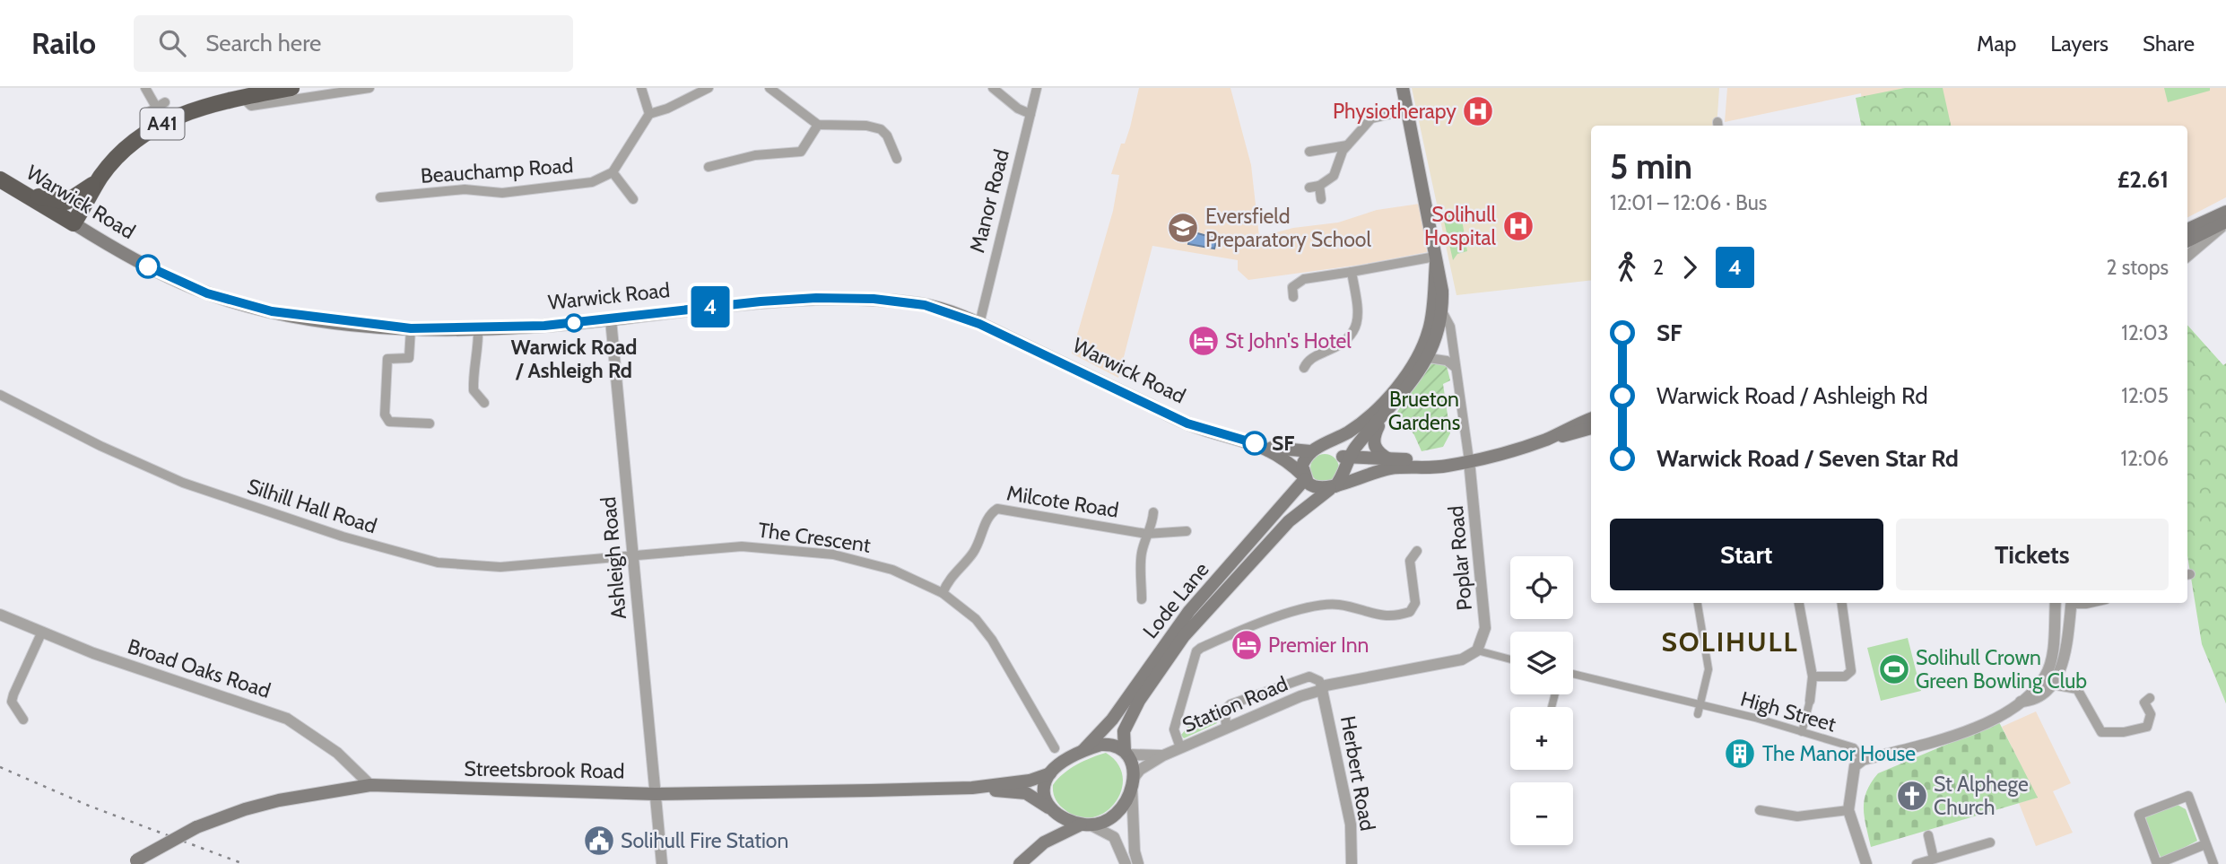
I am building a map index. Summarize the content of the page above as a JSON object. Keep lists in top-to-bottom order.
{
  "streets": {
    "highway": ["A41", "Warwick Road"],
    "main road": ["Lode Lane", "Streetsbrook Road"],
    "street": [
      "Beauchamp Road",
      "Manor Road",
      "Milcote Road",
      "Silhill Hall Road",
      "The Crescent",
      "Ashleigh Road",
      "Poplar Road",
      "Broad Oaks Road",
      "Station Road",
      "High Street",
      "Herbert Road"
    ]
  },
  "crossings": [
    ["A41", "Warwick Road"],
    ["Manor Road", "Warwick Road"],
    ["Warwick Road", "Ashleigh Road"],
    ["Warwick Road", "Lode Lane"],
    ["Milcote Road", "The Crescent"],
    ["Silhill Hall Road", "The Crescent"],
    ["Silhill Hall Road", "Ashleigh Road"],
    ["The Crescent", "Ashleigh Road"],
    ["Ashleigh Road", "Streetsbrook Road"],
    ["Poplar Road", "Station Road"],
    ["Lode Lane", "Station Road"],
    ["Lode Lane", "Streetsbrook Road"],
    ["Broad Oaks Road", "Streetsbrook Road"],
    ["Station Road", "Streetsbrook Road"],
    ["Station Road", "Herbert Road"]
  ],
  "districts": ["SOLIHULL"],
  "parks": ["Brueton Gardens"],
  "places": {
    "hospital": ["Physiotherapy", "Solihull Hospital"],
    "school or university": ["Eversfield Preparatory School"],
    "other": ["Warwick Road / Ashleigh Rd", "SF"],
    "hotel": ["St John's Hotel", "Premier Inn"],
    "sports": ["Solihull Crown Green Bowling Club"],
    "building": ["The Manor House"],
    "church": ["St Alphege Church"],
    "public building": ["Solihull Fire Station"]
  },
  "lines": ["bus line 4"],
  "page": {
    "header": "Railo",
    "search": "Search here",
    "nav": ["Map", "Layers", "Share"],
    "on_map": "4",
    "heading": ["5 min", "12:01 – 12:06 · Bus", "£2.61"],
    "legs": ["2", "4", "2 stops"],
    "list": [
      {
        "name": "SF",
        "value": "12:03"
      },
      {
        "name": "Warwick Road / Ashleigh Rd",
        "value": "12:05"
      },
      {
        "name": "Warwick Road / Seven Star Rd",
        "value": "12:06"
      }
    ],
    "buttons": ["Start", "Tickets"],
    "map_buttons": ["+", "−"]
  }
}
